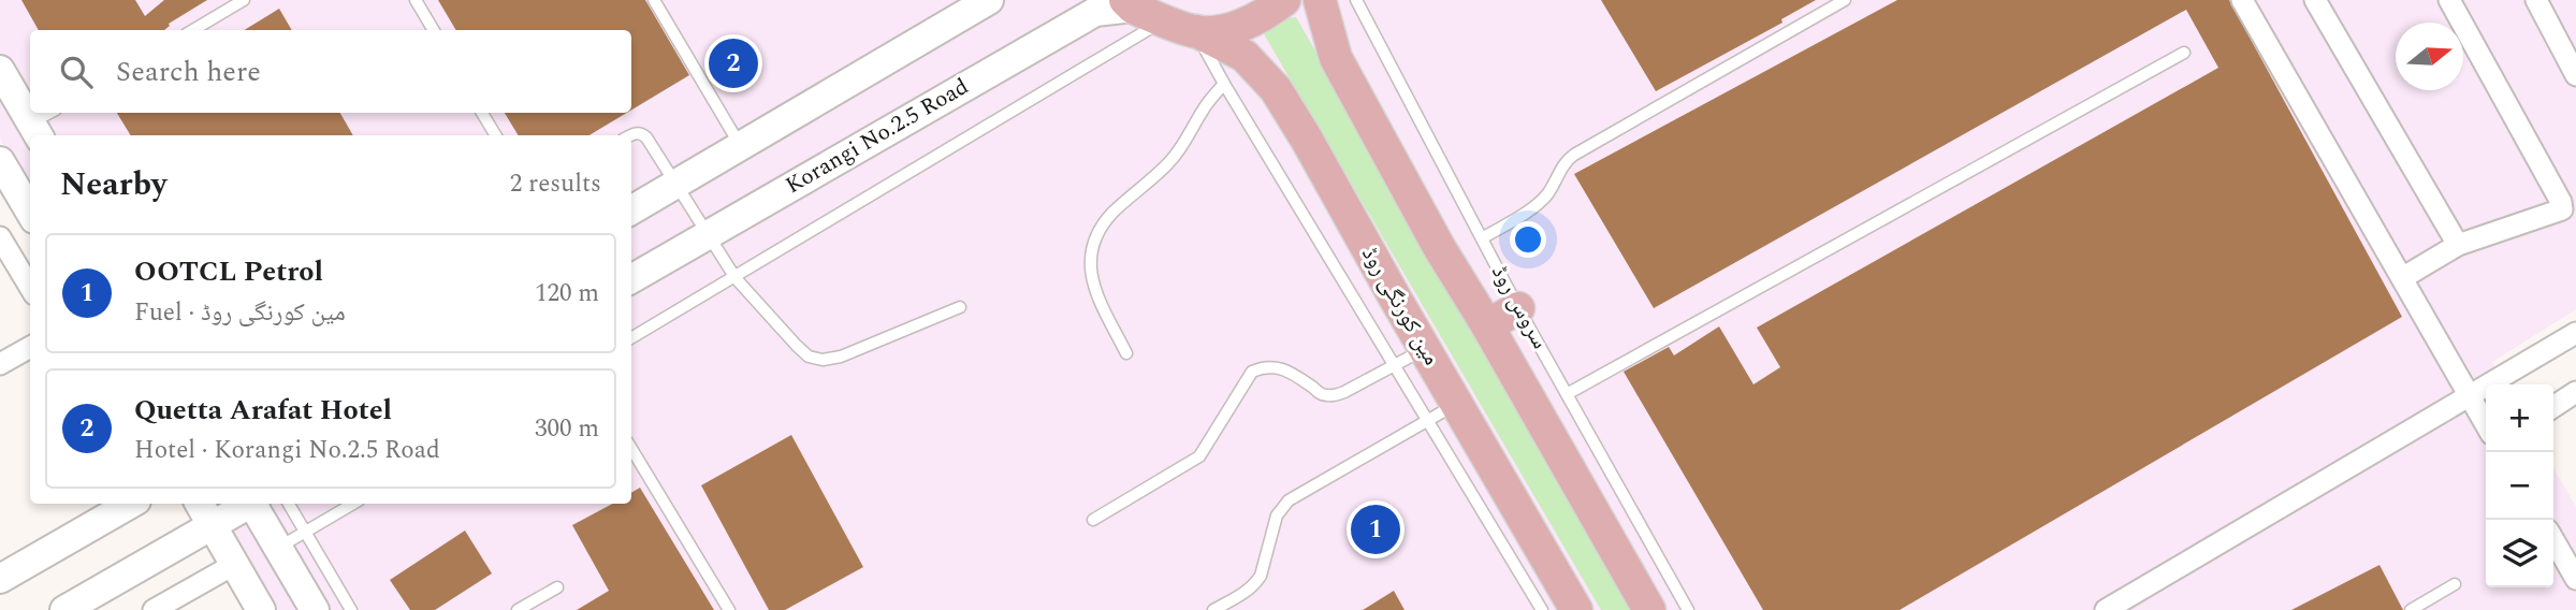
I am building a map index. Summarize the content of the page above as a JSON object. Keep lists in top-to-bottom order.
{
  "streets": {
    "main road": ["Korangi No.2.5 Road", "مین کورنگی روڈ"],
    "lane": ["سروس روڈ"]
  },
  "crossings": [
    ["Korangi No.2.5 Road", "مین کورنگی روڈ"]
  ],
  "north": "right",
  "page": {
    "search": "Search here",
    "pins": ["2", "1"],
    "heading": ["Nearby", "2 results"],
    "list": [
      {
        "mark": "1",
        "name": "OOTCL Petrol",
        "note": "Fuel · مین کورنگی روڈ",
        "value": "120 m"
      },
      {
        "mark": "2",
        "name": "Quetta Arafat Hotel",
        "note": "Hotel · Korangi No.2.5 Road",
        "value": "300 m"
      }
    ],
    "map_buttons": ["+", "−"]
  }
}
